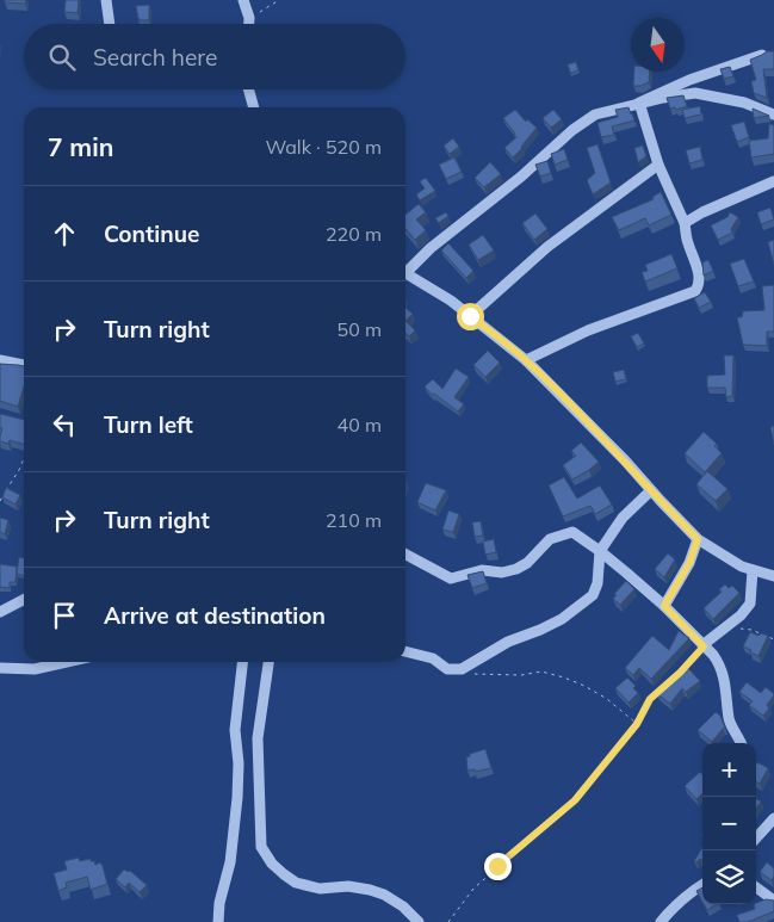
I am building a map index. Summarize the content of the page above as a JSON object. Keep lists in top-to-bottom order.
{
  "north": "bottom",
  "page": {
    "search": "Search here",
    "heading": ["7 min", "Walk · 520 m"],
    "list": [
      ["Continue", "220 m"],
      ["Turn right", "50 m"],
      ["Turn left", "40 m"],
      ["Turn right", "210 m"],
      "Arrive at destination"
    ],
    "map_buttons": ["+", "−"]
  }
}
